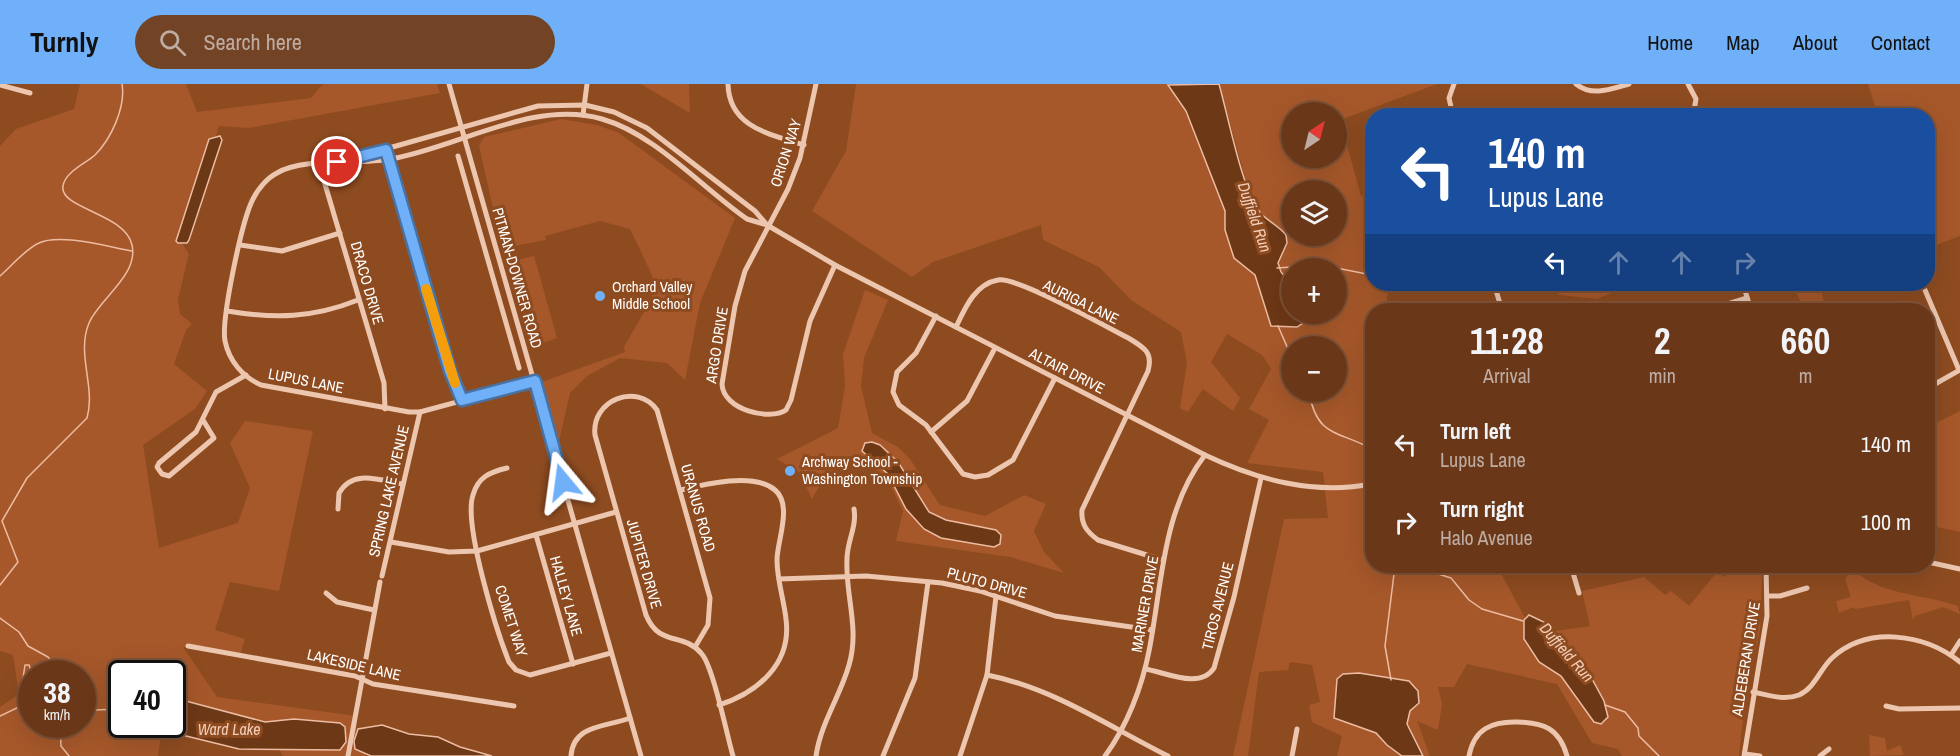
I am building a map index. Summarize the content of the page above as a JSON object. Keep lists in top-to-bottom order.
{
  "streets": {
    "street": [
      "ORION WAY",
      "PITMAN-DOWNER ROAD",
      "DRACO DRIVE",
      "AURIGA LANE",
      "ARGO DRIVE",
      "ALTAIR DRIVE",
      "LUPUS LANE",
      "SPRING LAKE AVENUE",
      "URANUS ROAD",
      "JUPITER DRIVE",
      "PLUTO DRIVE",
      "HALLEY LANE",
      "MARINER DRIVE",
      "TIROS AVENUE",
      "COMET WAY",
      "ALDEBERAN DRIVE",
      "LAKESIDE LANE"
    ]
  },
  "crossings": [
    ["ORION WAY", "ARGO DRIVE"],
    ["ORION WAY", "ALTAIR DRIVE"],
    ["PITMAN-DOWNER ROAD", "ALTAIR DRIVE"],
    ["PITMAN-DOWNER ROAD", "LUPUS LANE"],
    ["PITMAN-DOWNER ROAD", "COMET WAY"],
    ["DRACO DRIVE", "LUPUS LANE"],
    ["AURIGA LANE", "ALTAIR DRIVE"],
    ["ARGO DRIVE", "ALTAIR DRIVE"],
    ["ALTAIR DRIVE", "LUPUS LANE"],
    ["ALTAIR DRIVE", "MARINER DRIVE"],
    ["ALTAIR DRIVE", "TIROS AVENUE"],
    ["LUPUS LANE", "SPRING LAKE AVENUE"],
    ["URANUS ROAD", "JUPITER DRIVE"],
    ["PLUTO DRIVE", "MARINER DRIVE"],
    ["HALLEY LANE", "COMET WAY"],
    ["MARINER DRIVE", "TIROS AVENUE"]
  ],
  "water": ["Duffield Run", "Ward Lake"],
  "places": ["Orchard Valley Middle School", "Archway School - Washington Township"],
  "north": "top right",
  "page": {
    "header": "Turnly",
    "search": "Search here",
    "nav": [
      "Home",
      "Map",
      "About",
      "Contact"
    ],
    "map_buttons": ["+", "−"],
    "turn": ["140 m", "Lupus Lane"],
    "eta": [
      "11:28",
      "Arrival",
      "2",
      "min",
      "660",
      "m"
    ],
    "list": [
      {
        "name": "Turn left",
        "note": "Lupus Lane",
        "value": "140 m"
      },
      {
        "name": "Turn right",
        "note": "Halo Avenue",
        "value": "100 m"
      }
    ],
    "speed": "38 km/h",
    "limit": "40"
  }
}
